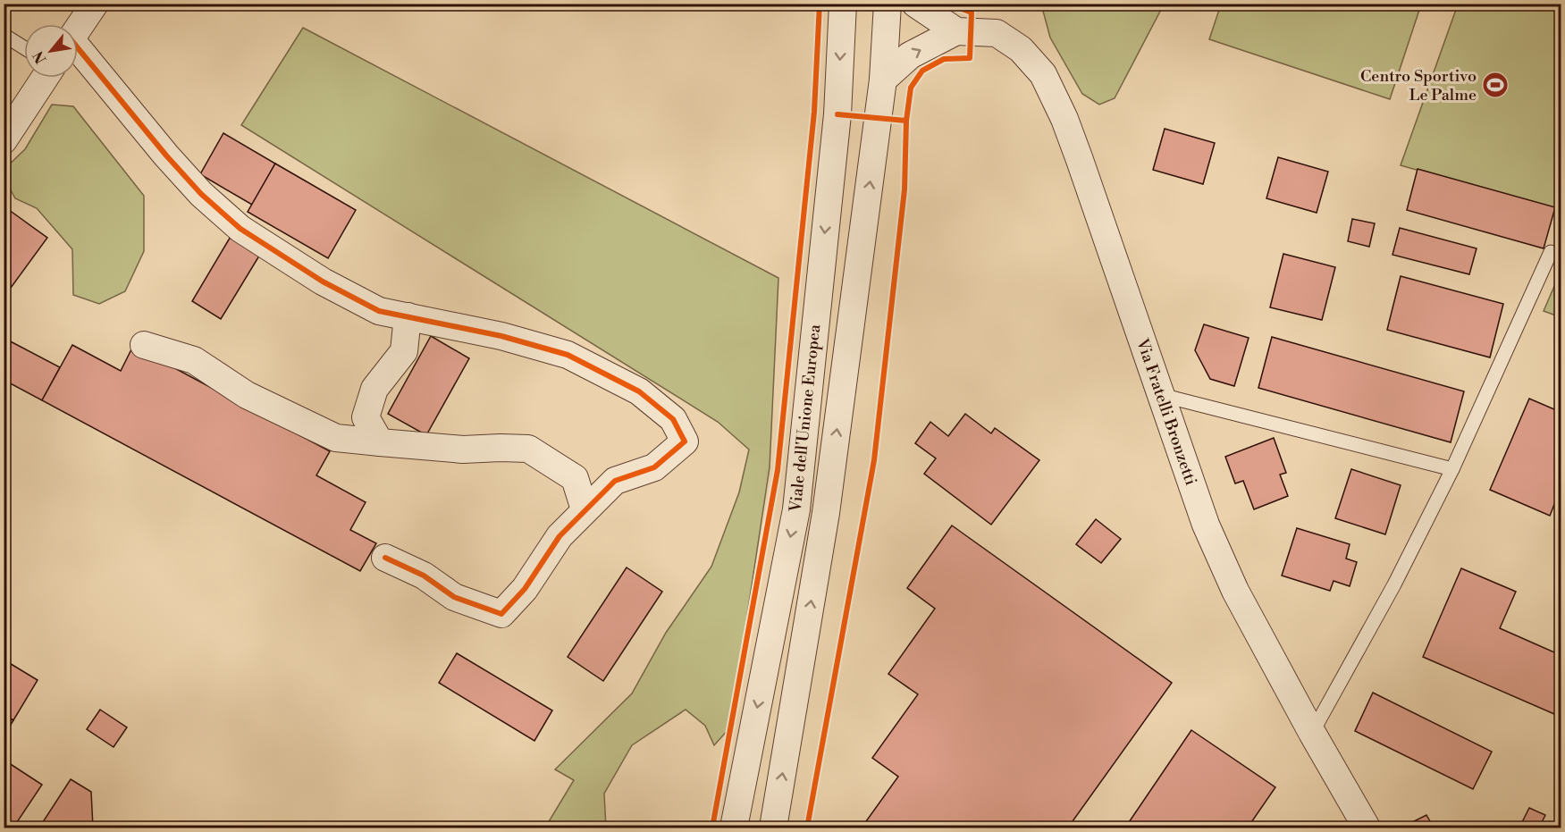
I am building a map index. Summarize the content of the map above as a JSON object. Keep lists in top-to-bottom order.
{
  "streets": {
    "street": ["Via Fratelli Bronzetti", "Viale dell'Unione Europea"]
  },
  "crossings": [
    ["Via Fratelli Bronzetti", "Viale dell'Unione Europea"]
  ],
  "places": {
    "sports": ["Centro Sportivo Le Palme"]
  },
  "north": "bottom left"
}
